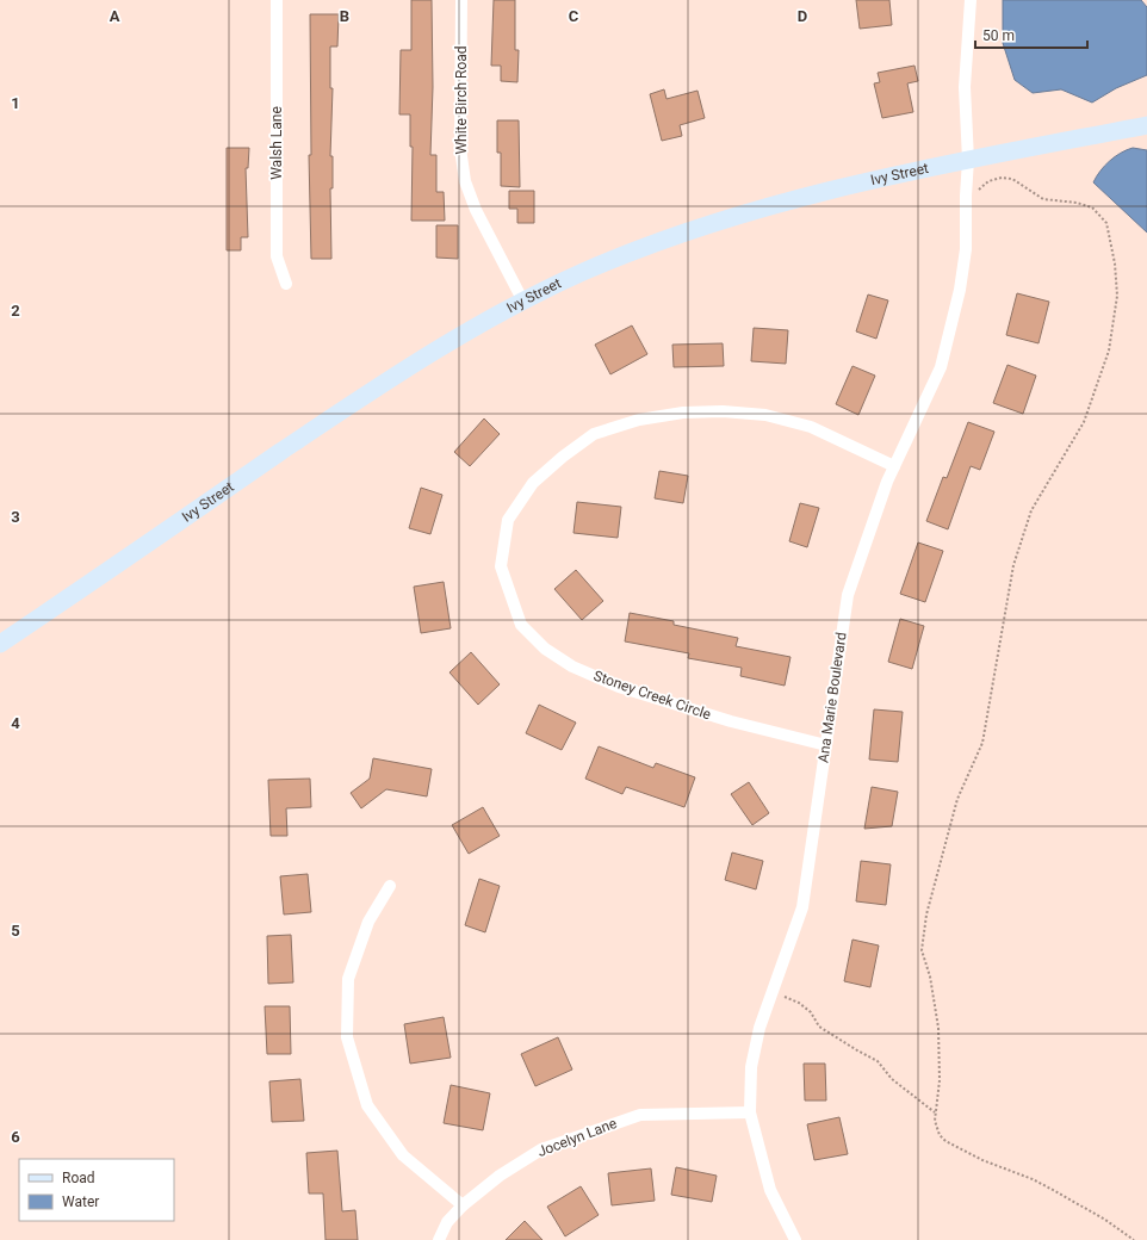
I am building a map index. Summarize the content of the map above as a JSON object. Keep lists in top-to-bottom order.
{
  "streets": {
    "main road": ["Ivy Street"],
    "street": [
      "White Birch Road",
      "Walsh Lane",
      "Stoney Creek Circle",
      "Ana Marie Boulevard",
      "Jocelyn Lane"
    ]
  },
  "crossings": [
    ["White Birch Road", "Ivy Street"],
    ["Ivy Street", "Ana Marie Boulevard"],
    ["Stoney Creek Circle", "Ana Marie Boulevard"],
    ["Ana Marie Boulevard", "Jocelyn Lane"]
  ],
  "legend": ["Road", "Water"],
  "scale_bar": "50 m",
  "grid": {
    "columns": [
      "A",
      "B",
      "C",
      "D"
    ],
    "rows": [
      "1",
      "2",
      "3",
      "4",
      "5",
      "6"
    ]
  }
}
